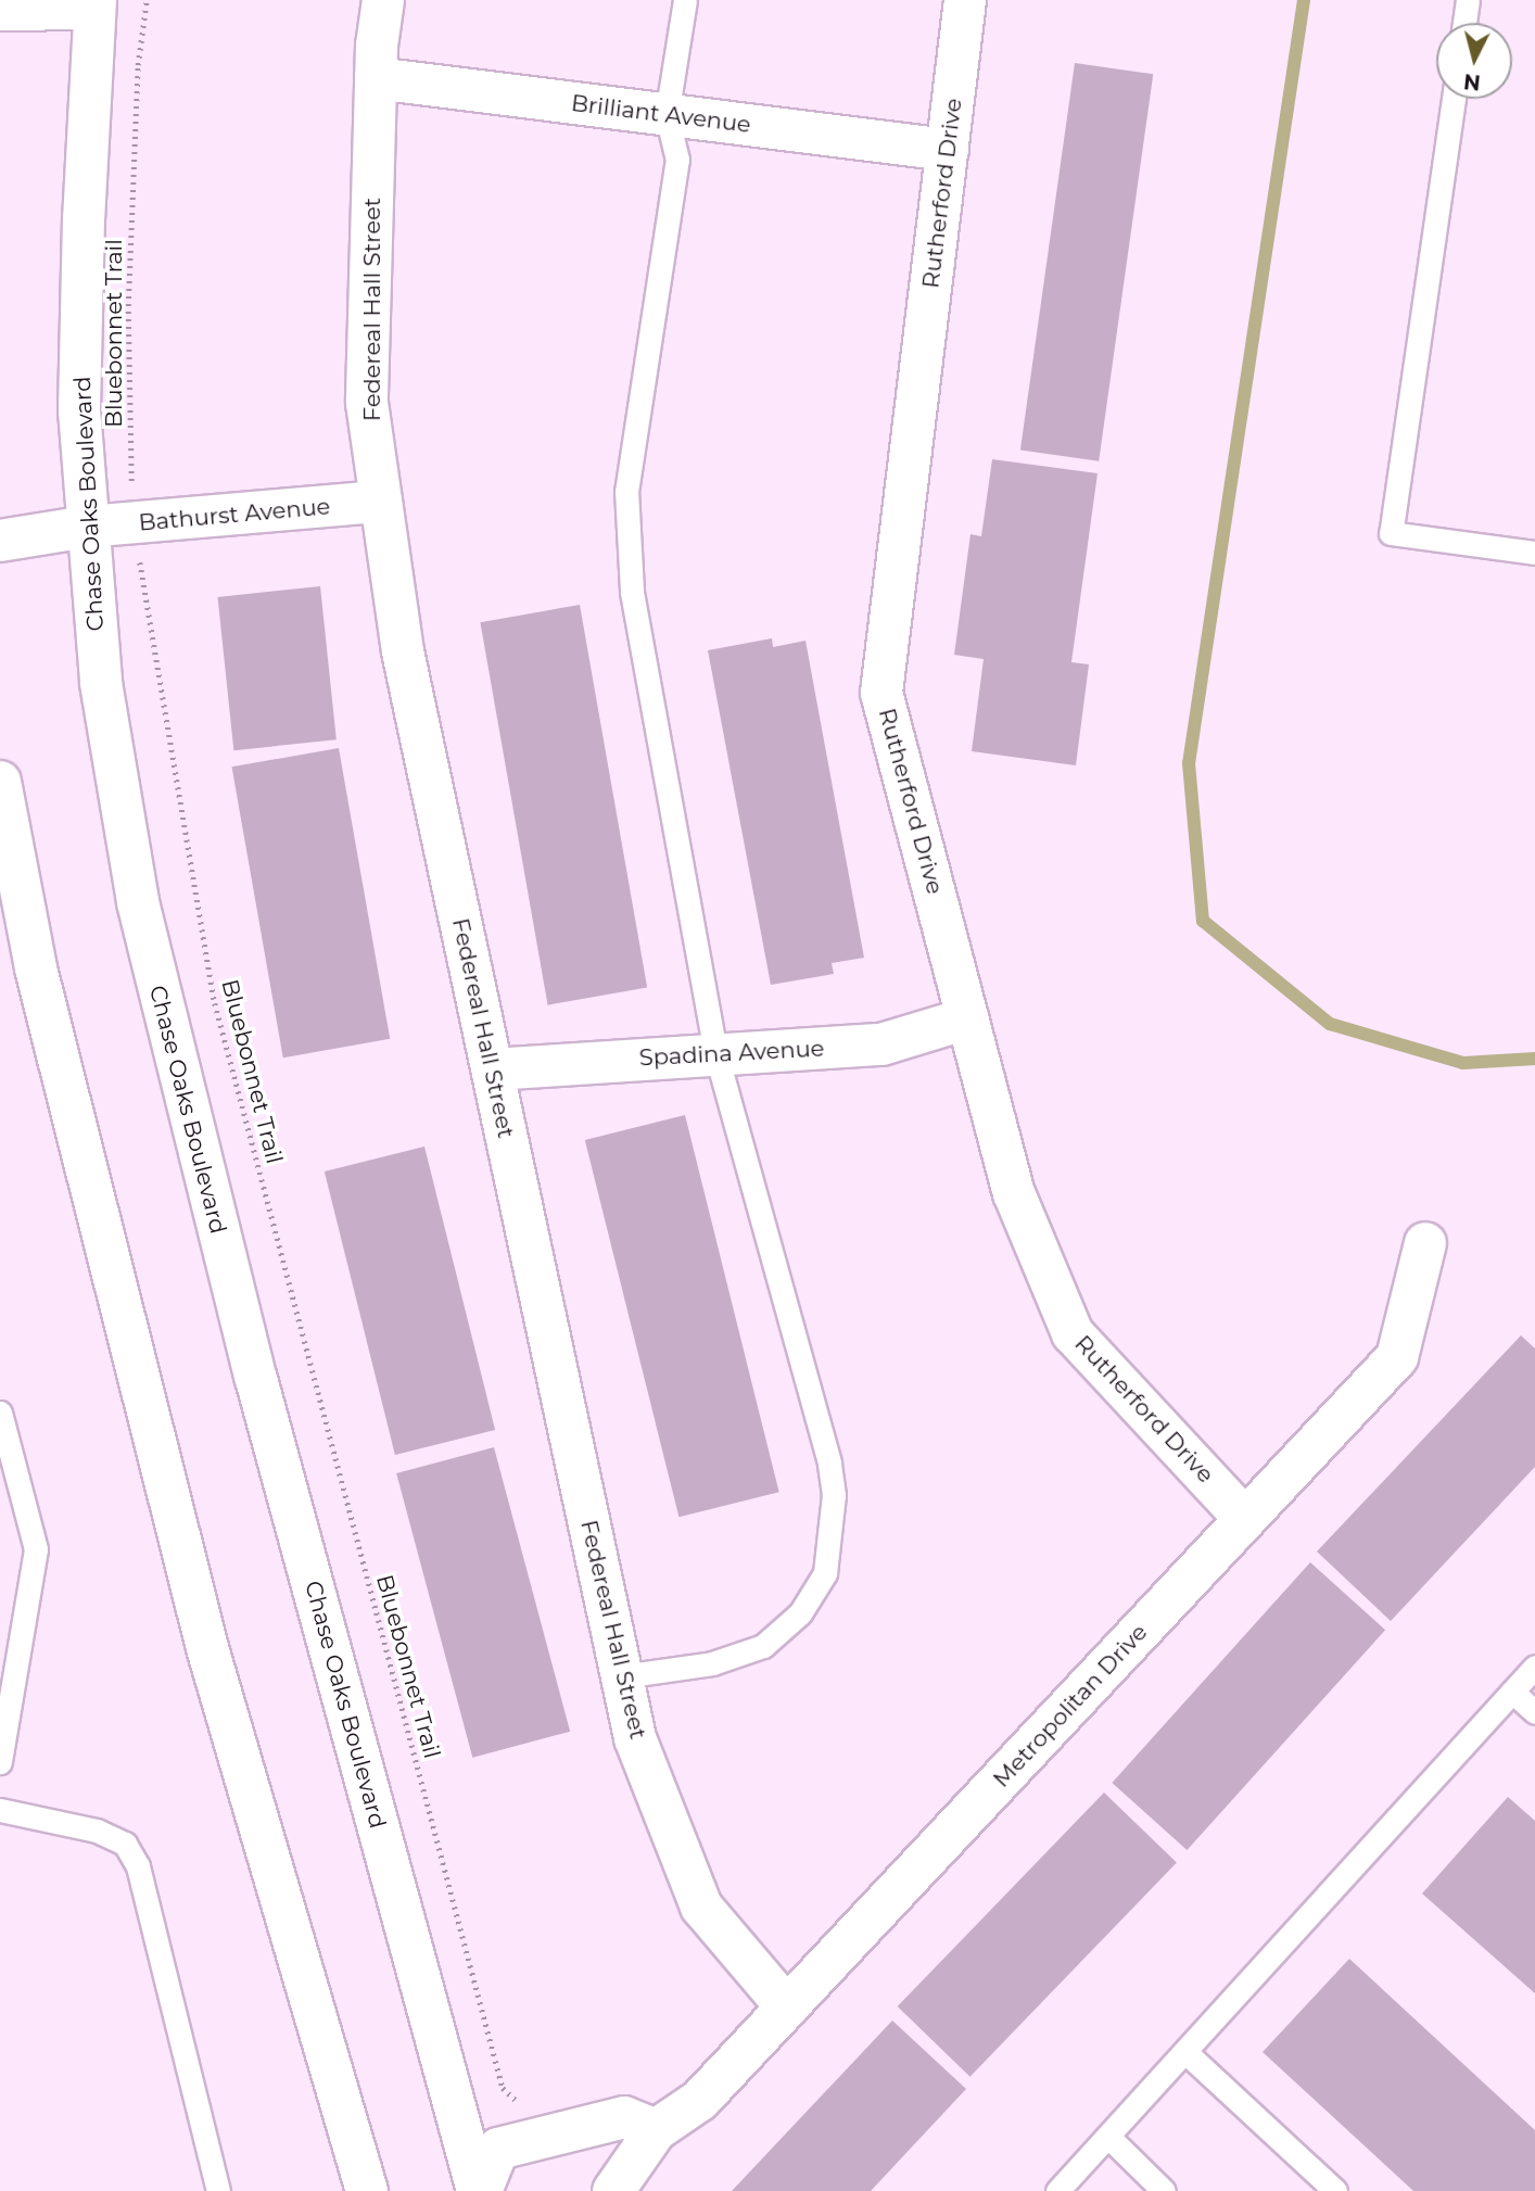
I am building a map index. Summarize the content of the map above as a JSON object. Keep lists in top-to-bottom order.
{
  "streets": {
    "street": [
      "Brilliant Avenue",
      "Rutherford Drive",
      "Federeal Hall Street",
      "Chase Oaks Boulevard",
      "Bathurst Avenue",
      "Spadina Avenue",
      "Metropolitan Drive"
    ],
    "path": ["Bluebonnet Trail"]
  },
  "crossings": [
    ["Brilliant Avenue", "Rutherford Drive"],
    ["Brilliant Avenue", "Federeal Hall Street"],
    ["Rutherford Drive", "Spadina Avenue"],
    ["Rutherford Drive", "Metropolitan Drive"],
    ["Federeal Hall Street", "Bathurst Avenue"],
    ["Federeal Hall Street", "Spadina Avenue"],
    ["Federeal Hall Street", "Metropolitan Drive"],
    ["Bluebonnet Trail", "Bathurst Avenue"],
    ["Chase Oaks Boulevard", "Bathurst Avenue"]
  ],
  "north": "bottom"
}
